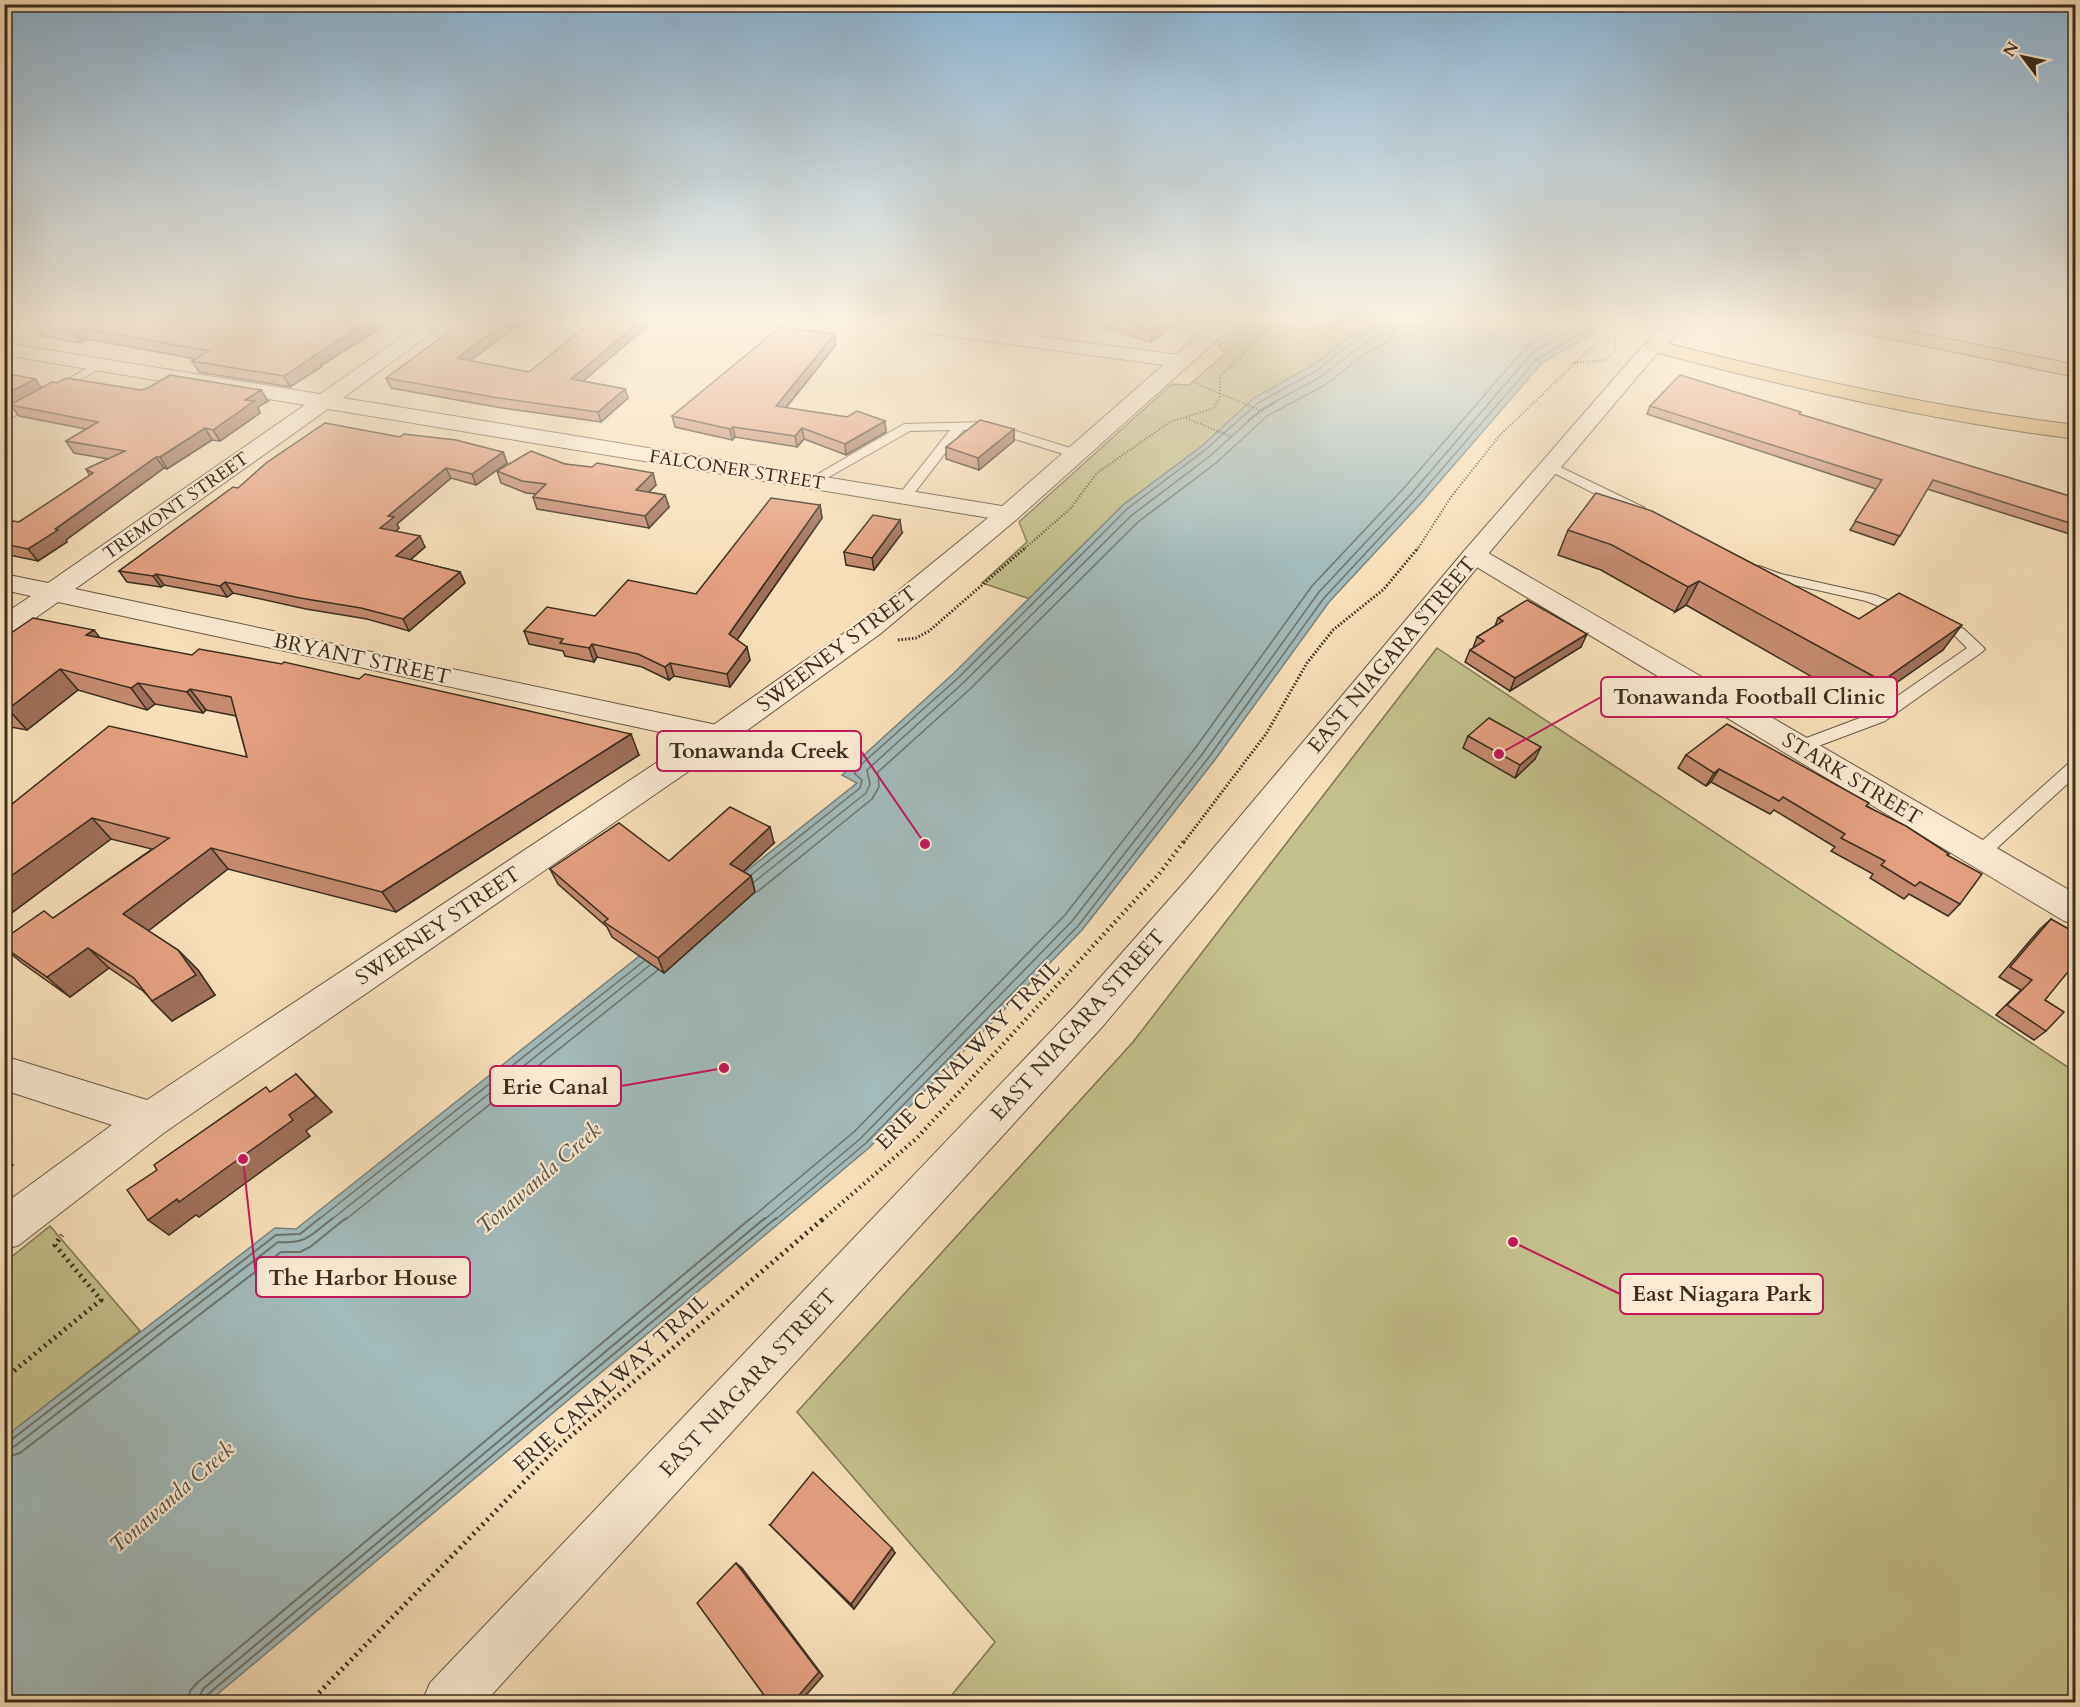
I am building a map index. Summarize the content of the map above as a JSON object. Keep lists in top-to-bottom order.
{
  "streets": {
    "street": [
      "FALCONER STREET",
      "TREMONT STREET",
      "SWEENEY STREET",
      "EAST NIAGARA STREET",
      "BRYANT STREET",
      "STARK STREET"
    ],
    "path": ["ERIE CANALWAY TRAIL"]
  },
  "crossings": [
    ["FALCONER STREET", "TREMONT STREET"],
    ["FALCONER STREET", "SWEENEY STREET"],
    ["TREMONT STREET", "BRYANT STREET"],
    ["SWEENEY STREET", "BRYANT STREET"],
    ["EAST NIAGARA STREET", "STARK STREET"]
  ],
  "water": ["Tonawanda Creek"],
  "places": [
    "Tonawanda Football Clinic",
    "Tonawanda Creek",
    "Erie Canal",
    "The Harbor House",
    "East Niagara Park"
  ],
  "north": "top left"
}
